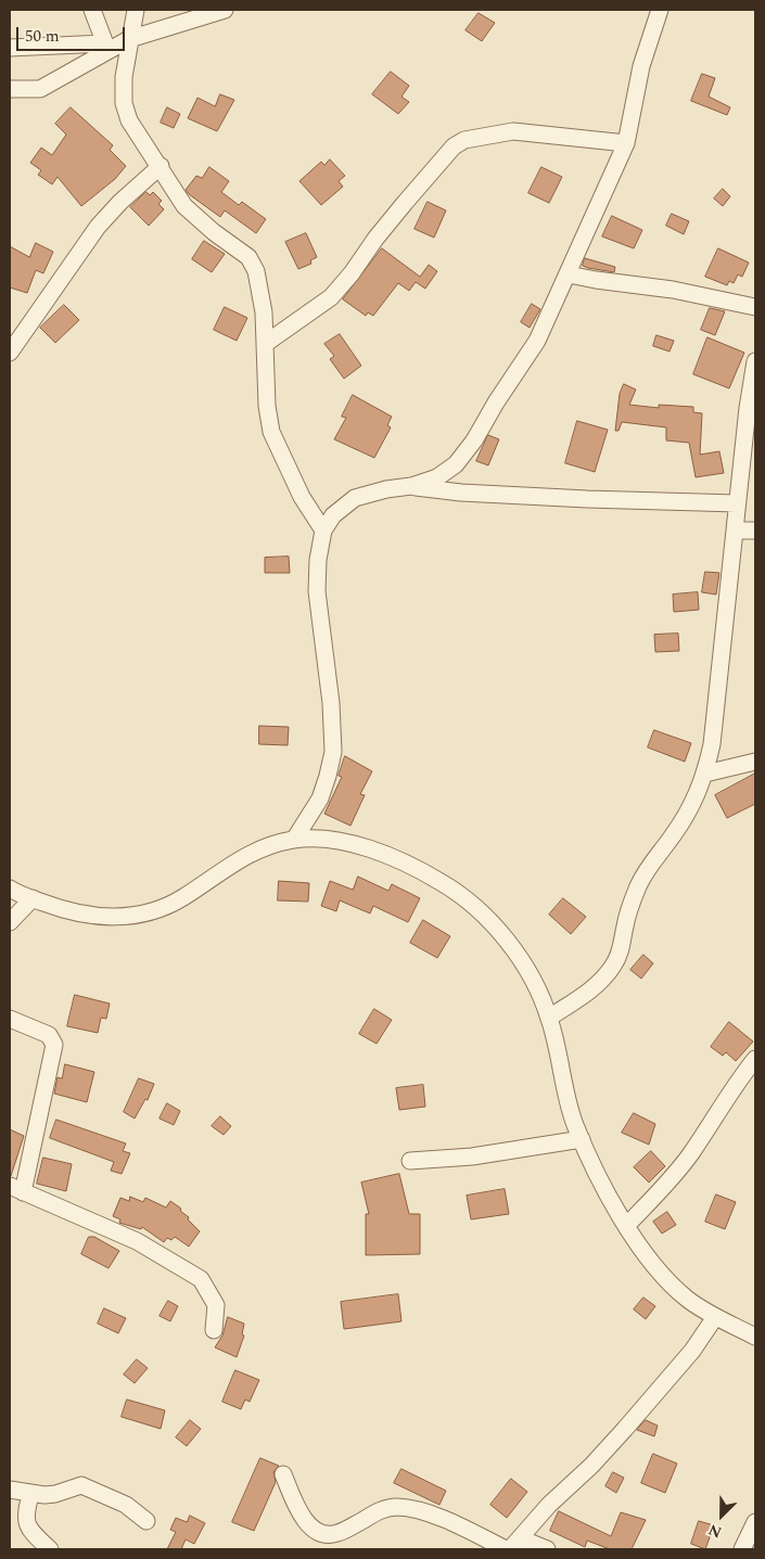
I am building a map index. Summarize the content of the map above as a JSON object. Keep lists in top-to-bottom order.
{
  "scale_bar": "50 m",
  "north": "bottom left"
}
